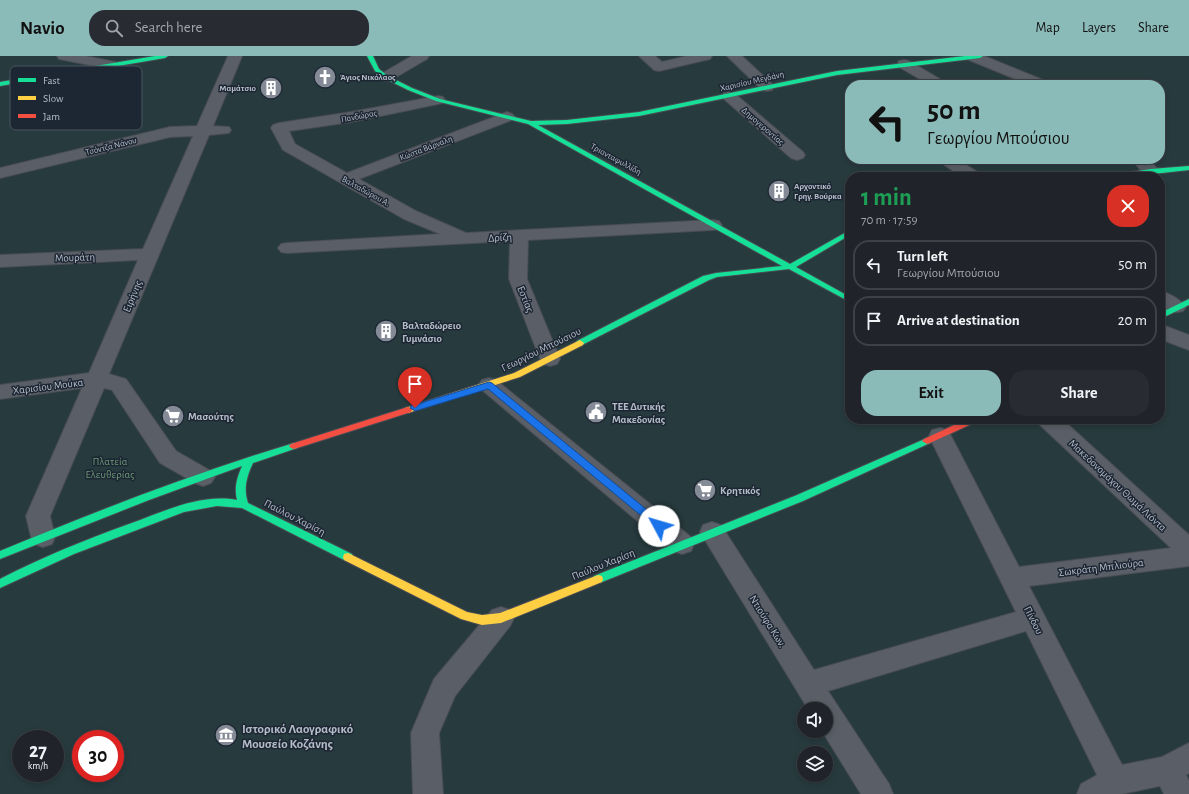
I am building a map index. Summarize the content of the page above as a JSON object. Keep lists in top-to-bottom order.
{
  "streets": {
    "main road": [
      "Χαρισίου Μεγδάνη",
      "Τριανταφυλλίδη",
      "Γεωργίου Μπούσιου",
      "Παύλου Χαρίση"
    ],
    "street": [
      "Πανδώρας",
      "Δημογεροντίας",
      "Τσόντζα Νάνου",
      "Κώστα Βάρναλη",
      "Βαλταδώρου Α.",
      "Δρίζη",
      "Μουράτη",
      "Ειρήνης",
      "Εστίας",
      "Χαρισίου Μούκα",
      "Μακεδονομάχου Θωμά Λιόντα",
      "Σωκράτη Μπλιούρα",
      "Πίνδου",
      "Ντιούφα Κων."
    ]
  },
  "crossings": [
    ["Χαρισίου Μεγδάνη", "Δημογεροντίας"],
    ["Χαρισίου Μεγδάνη", "Τριανταφυλλίδη"],
    ["Πανδώρας", "Τριανταφυλλίδη"],
    ["Πανδώρας", "Βαλταδώρου Α."],
    ["Τσόντζα Νάνου", "Ειρήνης"],
    ["Κώστα Βάρναλη", "Τριανταφυλλίδη"],
    ["Κώστα Βάρναλη", "Βαλταδώρου Α."],
    ["Τριανταφυλλίδη", "Δρίζη"],
    ["Τριανταφυλλίδη", "Γεωργίου Μπούσιου"],
    ["Βαλταδώρου Α.", "Δρίζη"],
    ["Δρίζη", "Εστίας"],
    ["Μουράτη", "Ειρήνης"],
    ["Ειρήνης", "Χαρισίου Μούκα"],
    ["Εστίας", "Γεωργίου Μπούσιου"],
    ["Παύλου Χαρίση", "Πίνδου"],
    ["Παύλου Χαρίση", "Ντιούφα Κων."],
    ["Σωκράτη Μπλιούρα", "Πίνδου"]
  ],
  "parks": ["Πλατεία Ελευθερίας"],
  "places": {
    "church": ["Άγιος Νικόλαος"],
    "building": ["Μαμάτσιο", "Αρχοντικό Γρηγ. Βούρκα", "Βαλταδώρειο Γυμνάσιο"],
    "public building": ["ΤΕΕ Δυτικής Μακεδονίας"],
    "supermarket": ["Μασούτης", "Κρητικός"],
    "museum": ["Ιστορικό Λαογραφικό Μουσείο Κοζάνης"]
  },
  "legend": ["Fast", "Slow", "Jam"],
  "page": {
    "header": "Navio",
    "search": "Search here",
    "nav": ["Map", "Layers", "Share"],
    "turn": ["50 m", "Γεωργίου Μπούσιου"],
    "heading": ["1 min", "70 m · 17:59"],
    "list": [
      {
        "name": "Turn left",
        "note": "Γεωργίου Μπούσιου",
        "value": "50 m"
      },
      {
        "name": "Arrive at destination",
        "value": "20 m"
      }
    ],
    "buttons": ["Exit", "Share"],
    "speed": "27 km/h",
    "limit": "30"
  }
}
